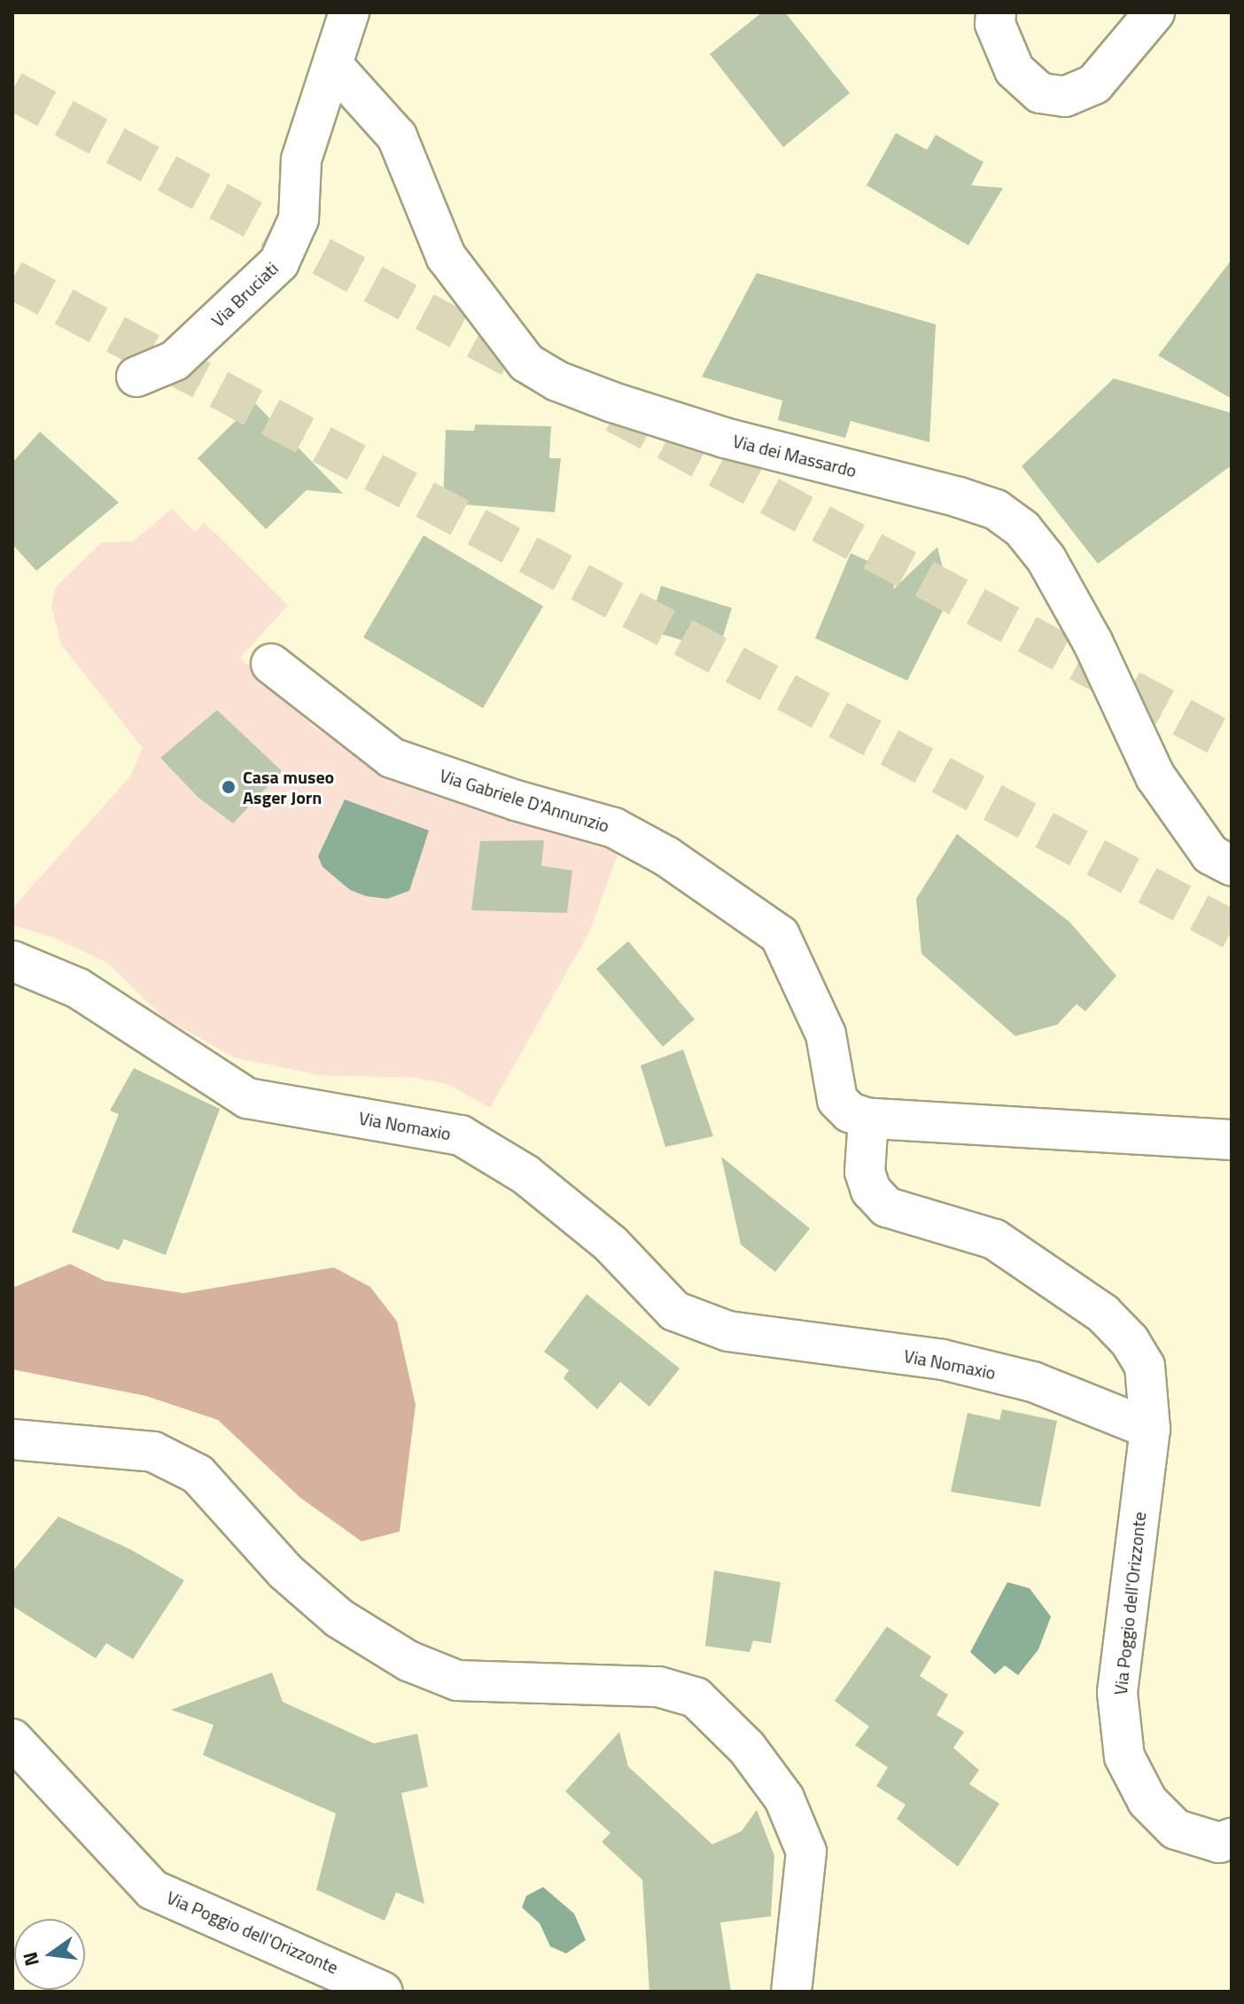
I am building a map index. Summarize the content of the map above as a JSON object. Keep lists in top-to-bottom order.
{
  "streets": {
    "street": [
      "Via Bruciati",
      "Via dei Massardo",
      "Via Gabriele D'Annunzio",
      "Via Nomaxio",
      "Via Poggio dell'Orizzonte"
    ]
  },
  "crossings": [
    ["Via Bruciati", "Via dei Massardo"],
    ["Via Nomaxio", "Via Poggio dell'Orizzonte"]
  ],
  "places": ["Casa museo Asger Jorn"],
  "north": "left"
}
